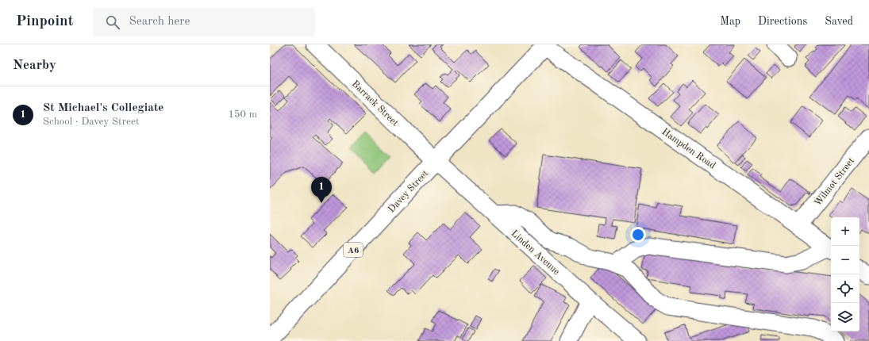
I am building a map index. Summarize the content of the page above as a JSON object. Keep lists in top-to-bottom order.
{
  "streets": {
    "main road": ["Barrack Street", "Davey Street", "A6"],
    "street": ["Hampden Road", "Wilmot Street", "Linden Avenue"]
  },
  "crossings": [
    ["Barrack Street", "Davey Street"],
    ["Barrack Street", "Linden Avenue"],
    ["Hampden Road", "Wilmot Street"],
    ["Hampden Road", "Davey Street"],
    ["Davey Street", "Linden Avenue"]
  ],
  "page": {
    "header": "Pinpoint",
    "search": "Search here",
    "nav": ["Map", "Directions", "Saved"],
    "heading": "Nearby",
    "list": [
      {
        "mark": "1",
        "name": "St Michael's Collegiate",
        "note": "School · Davey Street",
        "value": "150 m"
      }
    ],
    "pins": "1",
    "map_buttons": ["+", "−"]
  }
}
